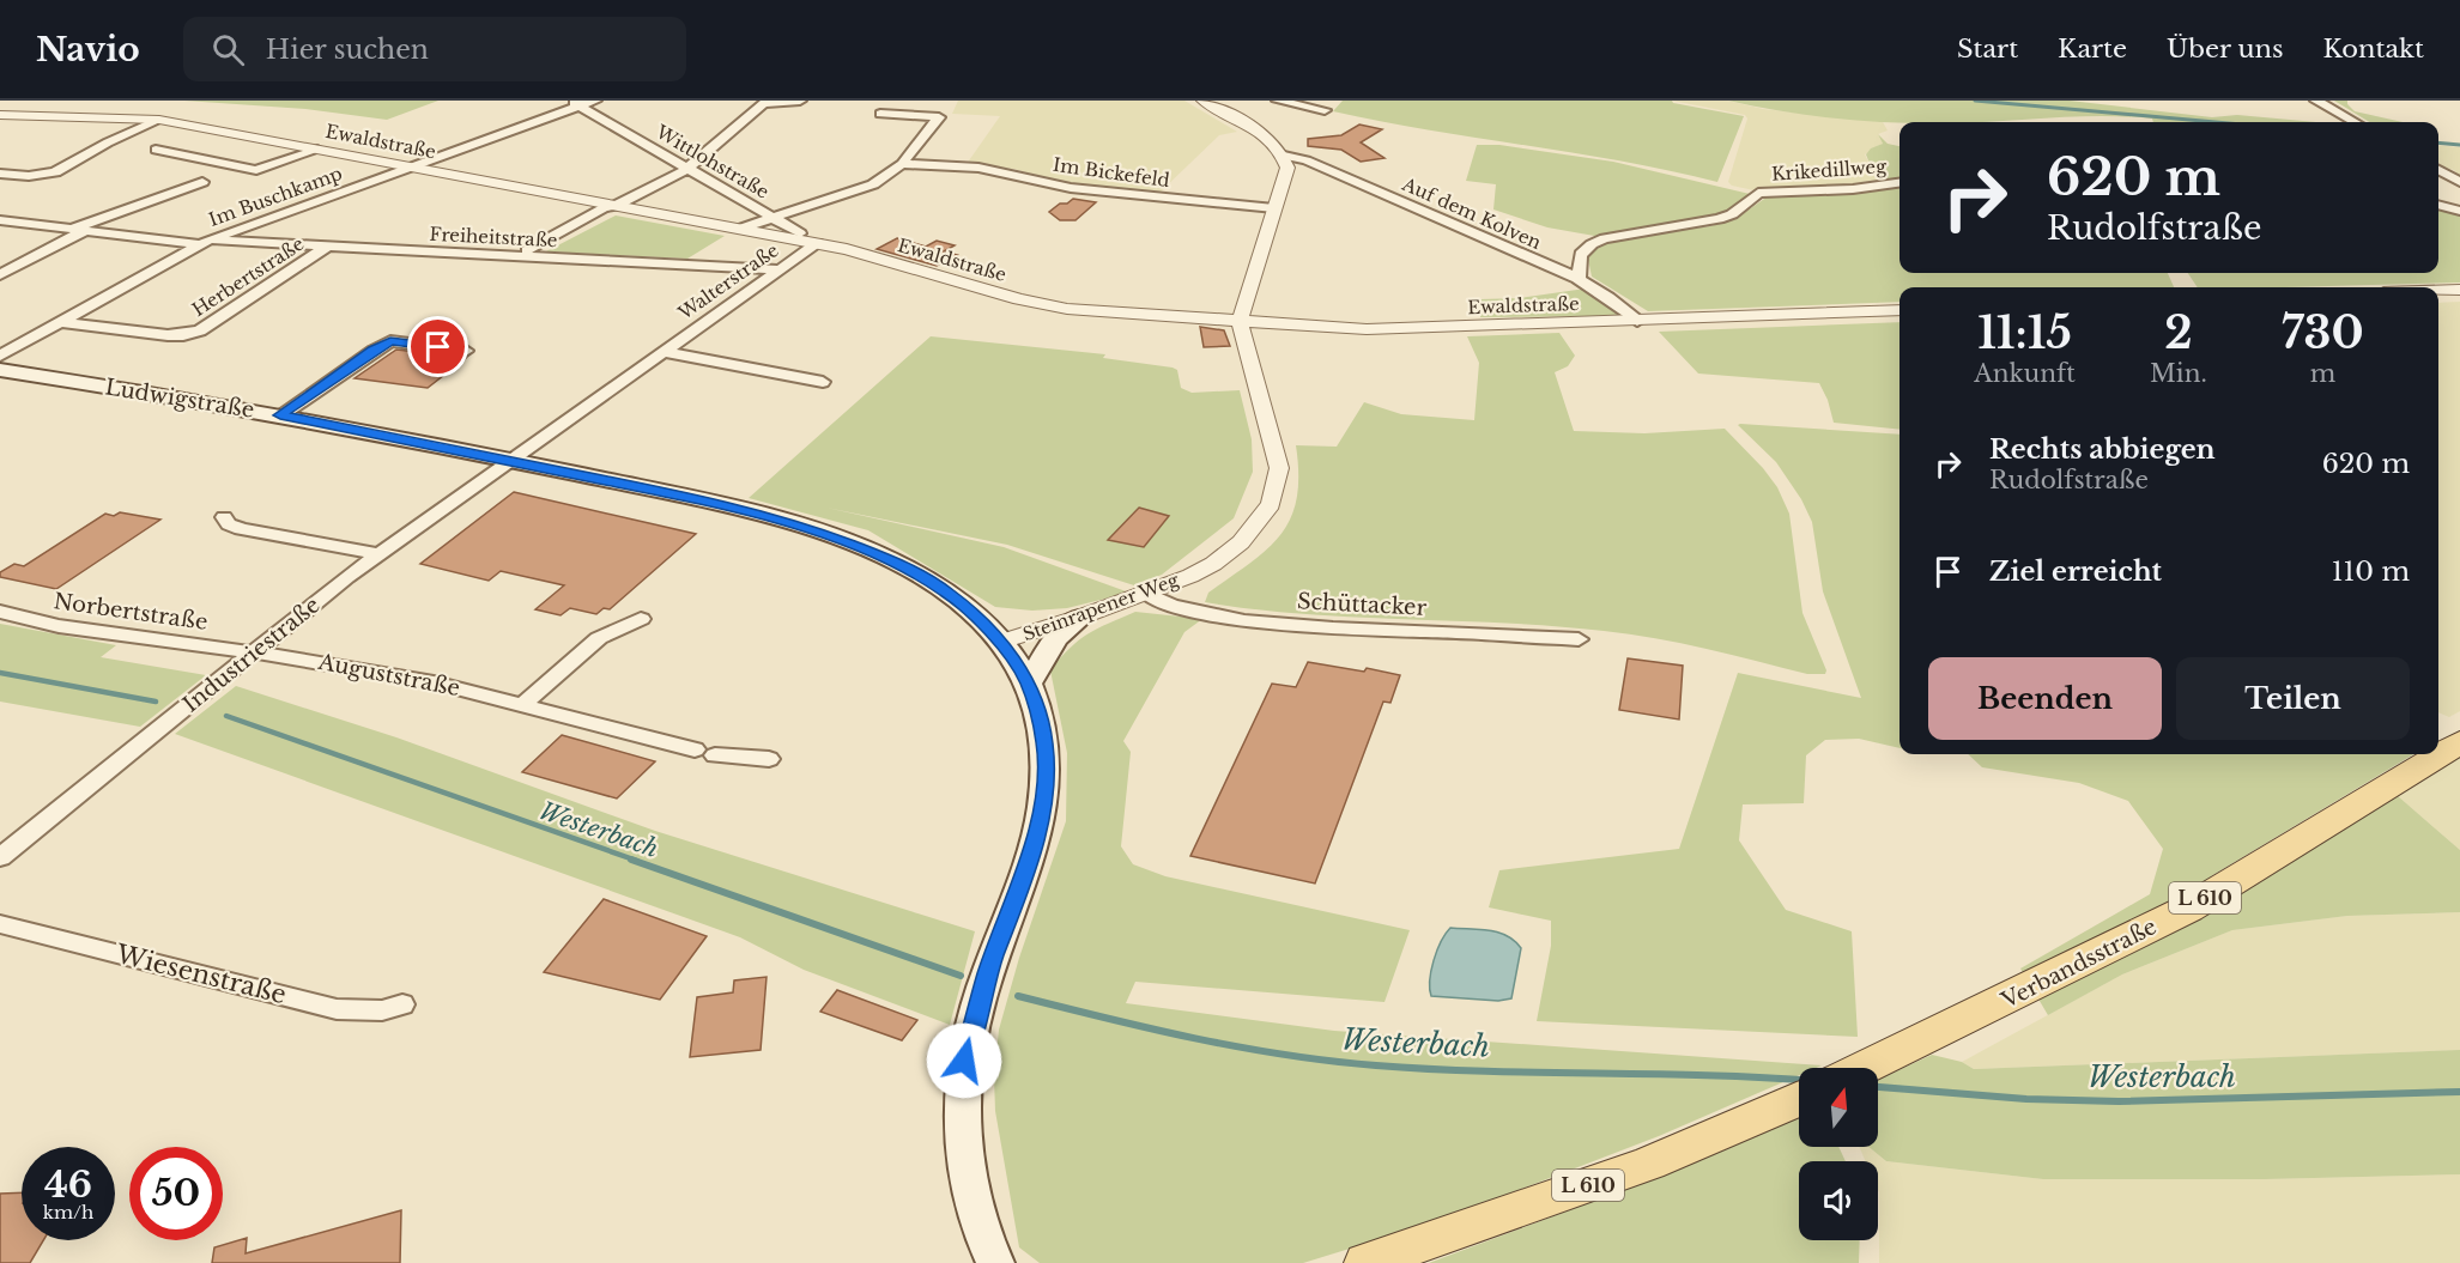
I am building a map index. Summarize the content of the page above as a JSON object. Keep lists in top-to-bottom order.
{
  "streets": {
    "main road": ["Ludwigstraße", "L 610", "Verbandsstraße"],
    "street": [
      "Ewaldstraße",
      "Wittlohstraße",
      "Krikedillweg",
      "Im Bickefeld",
      "Im Buschkamp",
      "Auf dem Kolven",
      "Freiheitstraße",
      "Herbertstraße",
      "Walterstraße",
      "Schüttacker",
      "Steinrapener Weg",
      "Norbertstraße",
      "Industriestraße",
      "Auguststraße",
      "Wiesenstraße"
    ]
  },
  "crossings": [
    ["Ewaldstraße", "Im Buschkamp"],
    ["Ewaldstraße", "Auf dem Kolven"],
    ["Ewaldstraße", "Walterstraße"],
    ["Ewaldstraße", "Steinrapener Weg"],
    ["Wittlohstraße", "Im Buschkamp"],
    ["Krikedillweg", "Auf dem Kolven"],
    ["Im Buschkamp", "Freiheitstraße"],
    ["Im Buschkamp", "Herbertstraße"],
    ["Freiheitstraße", "Herbertstraße"],
    ["Freiheitstraße", "Walterstraße"],
    ["Walterstraße", "Ludwigstraße"],
    ["Walterstraße", "Industriestraße"],
    ["Ludwigstraße", "Steinrapener Weg"],
    ["Ludwigstraße", "Industriestraße"],
    ["Schüttacker", "Steinrapener Weg"],
    ["Norbertstraße", "Industriestraße"],
    ["Norbertstraße", "Auguststraße"],
    ["Industriestraße", "Auguststraße"]
  ],
  "water": ["Westerbach"],
  "north": "top",
  "page": {
    "header": "Navio",
    "search": "Hier suchen",
    "nav": [
      "Start",
      "Karte",
      "Über uns",
      "Kontakt"
    ],
    "turn": ["620 m", "Rudolfstraße"],
    "eta": [
      "11:15",
      "Ankunft",
      "2",
      "Min.",
      "730",
      "m"
    ],
    "list": [
      {
        "name": "Rechts abbiegen",
        "note": "Rudolfstraße",
        "value": "620 m"
      },
      {
        "name": "Ziel erreicht",
        "value": "110 m"
      }
    ],
    "buttons": ["Beenden", "Teilen"],
    "speed": "46 km/h",
    "limit": "50"
  }
}
